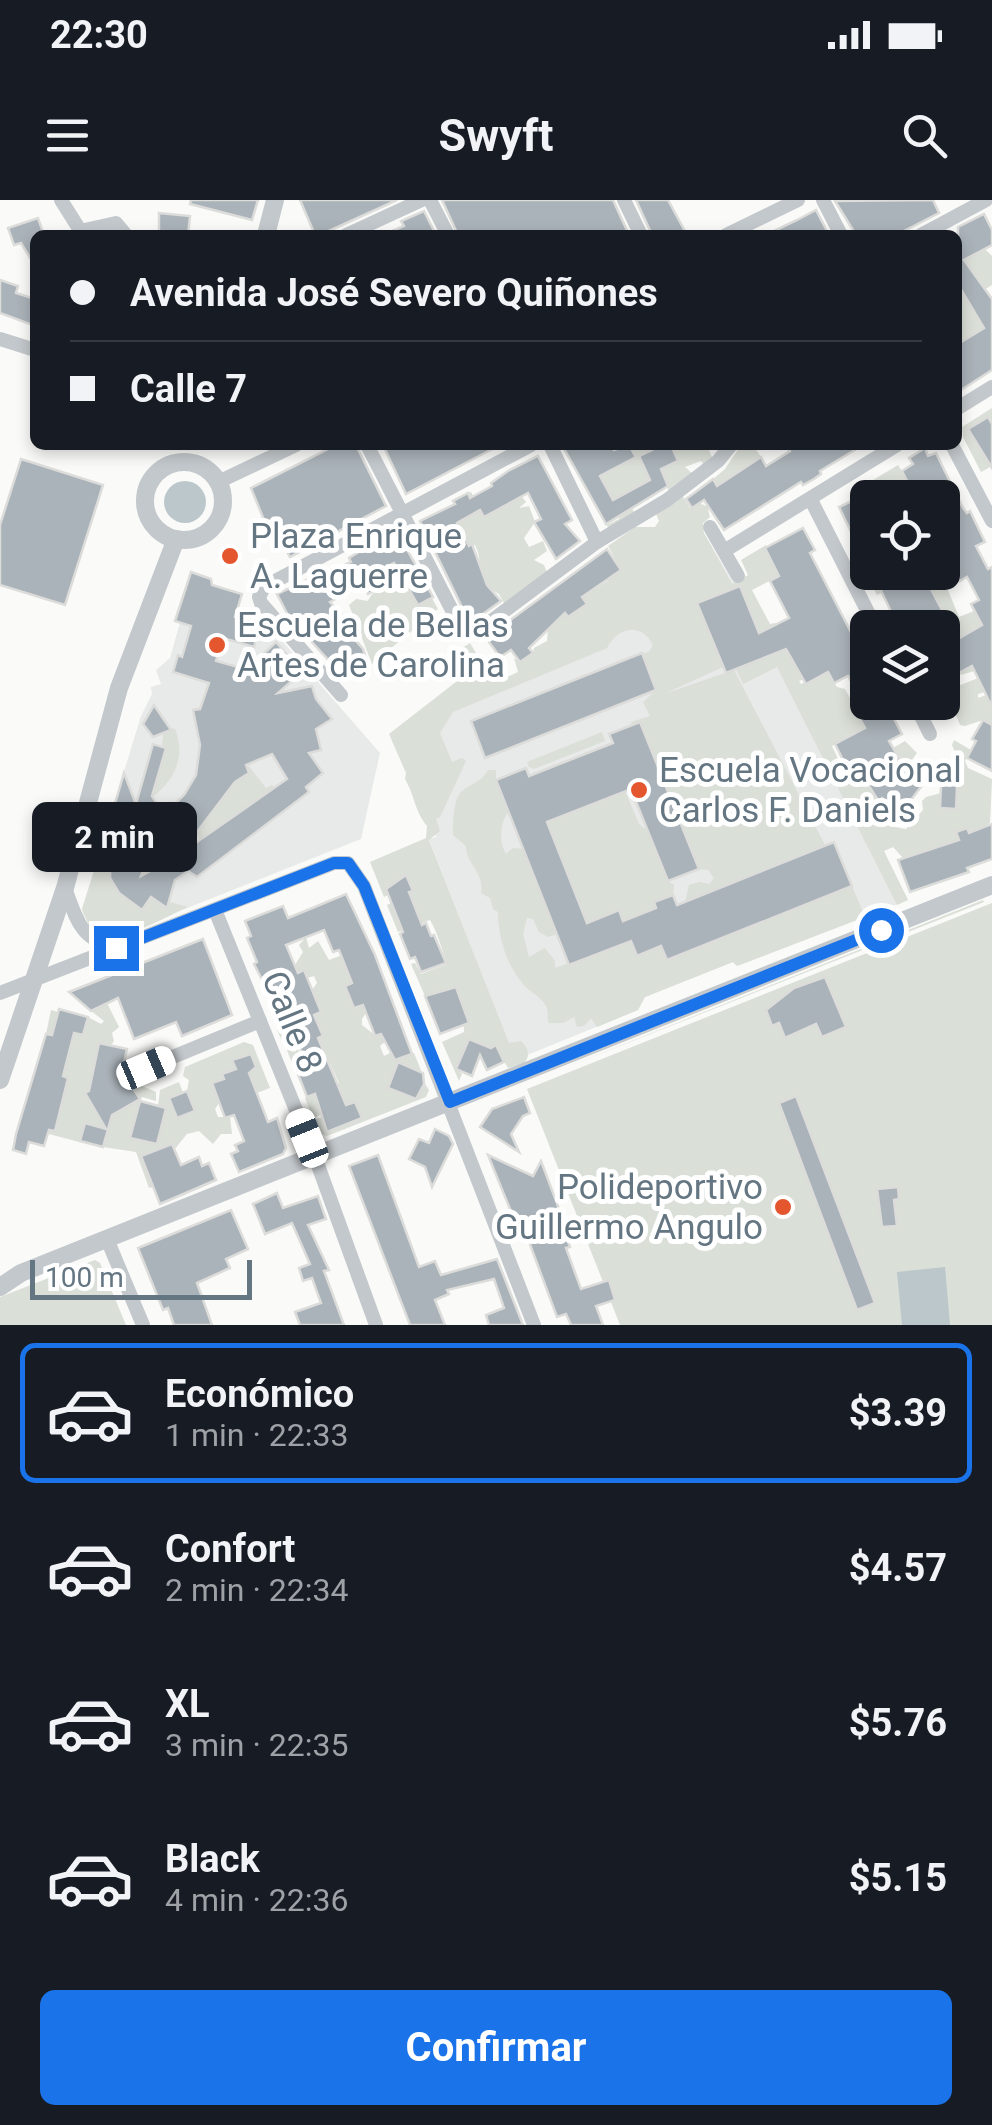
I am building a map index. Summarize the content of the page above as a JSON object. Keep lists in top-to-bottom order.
{
  "streets": {
    "street": ["Calle 8"]
  },
  "places": [
    "Plaza Enrique A. Laguerre",
    "Escuela de Bellas Artes de Carolina",
    "Escuela Vocacional Carlos F. Daniels",
    "Polideportivo Guillermo Angulo"
  ],
  "scale_bar": "100 m",
  "page": {
    "status": "22:30",
    "header": "Swyft",
    "banner": ["Avenida José Severo Quiñones", "Calle 7"],
    "bubble": "2 min",
    "scale": "100 m",
    "list": [
      {
        "name": "Económico",
        "note": "1 min · 22:33",
        "value": "$3.39"
      },
      {
        "name": "Confort",
        "note": "2 min · 22:34",
        "value": "$4.57"
      },
      {
        "name": "XL",
        "note": "3 min · 22:35",
        "value": "$5.76"
      },
      {
        "name": "Black",
        "note": "4 min · 22:36",
        "value": "$5.15"
      }
    ],
    "buttons": "Confirmar"
  }
}
